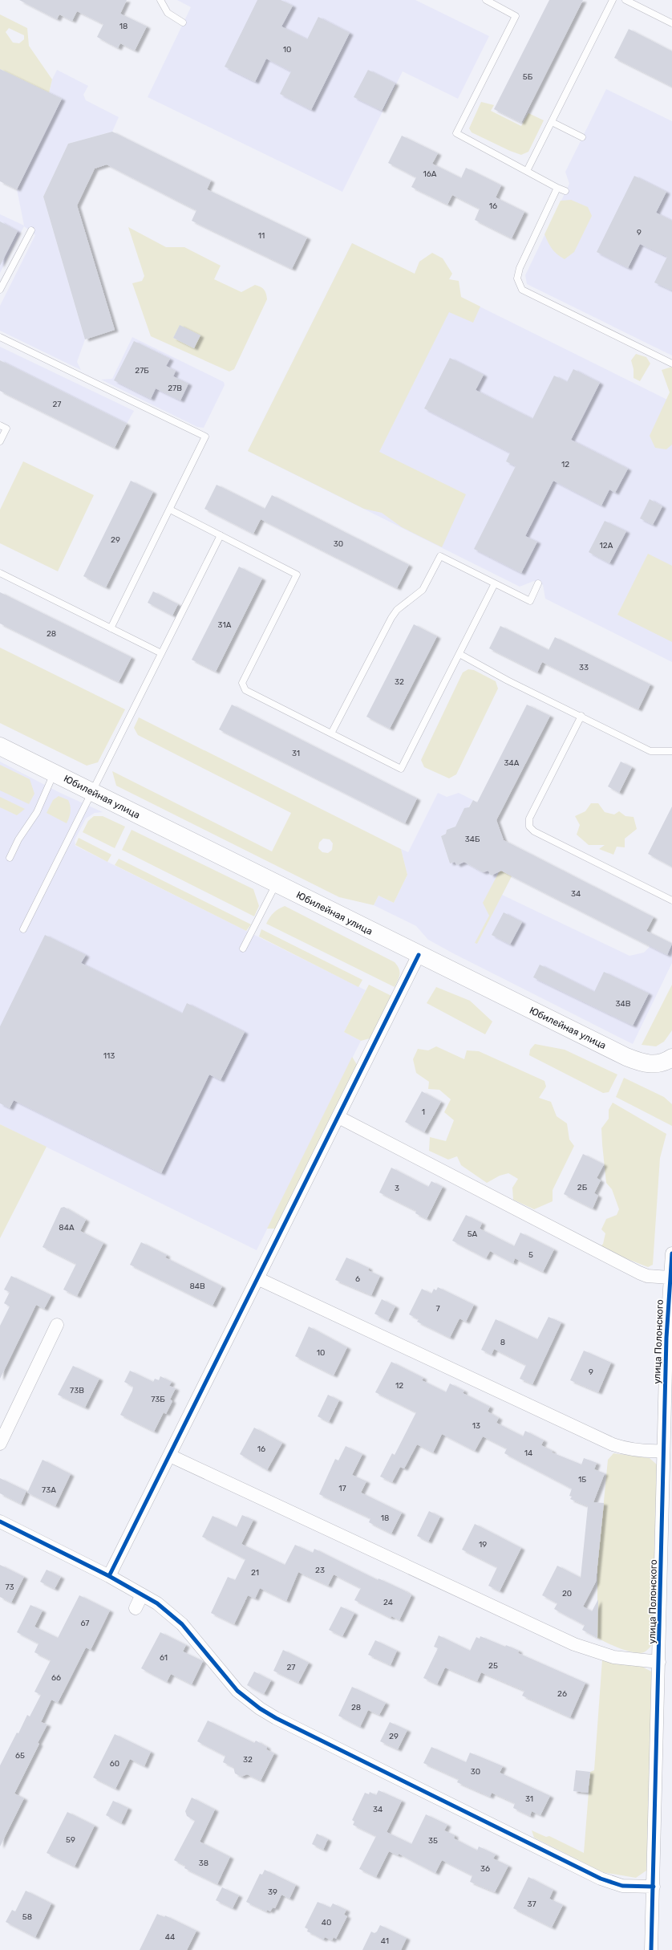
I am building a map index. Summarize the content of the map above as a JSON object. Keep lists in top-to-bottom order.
{
  "streets": {
    "main road": ["Юбилейная улица"],
    "street": ["улица Полонского"]
  },
  "house_numbers": [
    "18",
    "10",
    "5Б",
    "16А",
    "16",
    "9",
    "11",
    "27Б",
    "27В",
    "27",
    "12",
    "29",
    "30",
    "12А",
    "31А",
    "28",
    "33",
    "32",
    "31",
    "34А",
    "34Б",
    "34",
    "34В",
    "113",
    "1",
    "2Б",
    "3",
    "84А",
    "5А",
    "5",
    "6",
    "84В",
    "7",
    "8",
    "10",
    "9",
    "12",
    "73В",
    "73Б",
    "13",
    "16",
    "14",
    "15",
    "17",
    "73А",
    "18",
    "19",
    "23",
    "21",
    "73",
    "20",
    "24",
    "67",
    "61",
    "25",
    "27",
    "66",
    "26",
    "28",
    "29",
    "65",
    "32",
    "60",
    "30",
    "31",
    "34",
    "59",
    "35",
    "38",
    "36",
    "39",
    "37",
    "58",
    "40",
    "44",
    "41"
  ]
}
